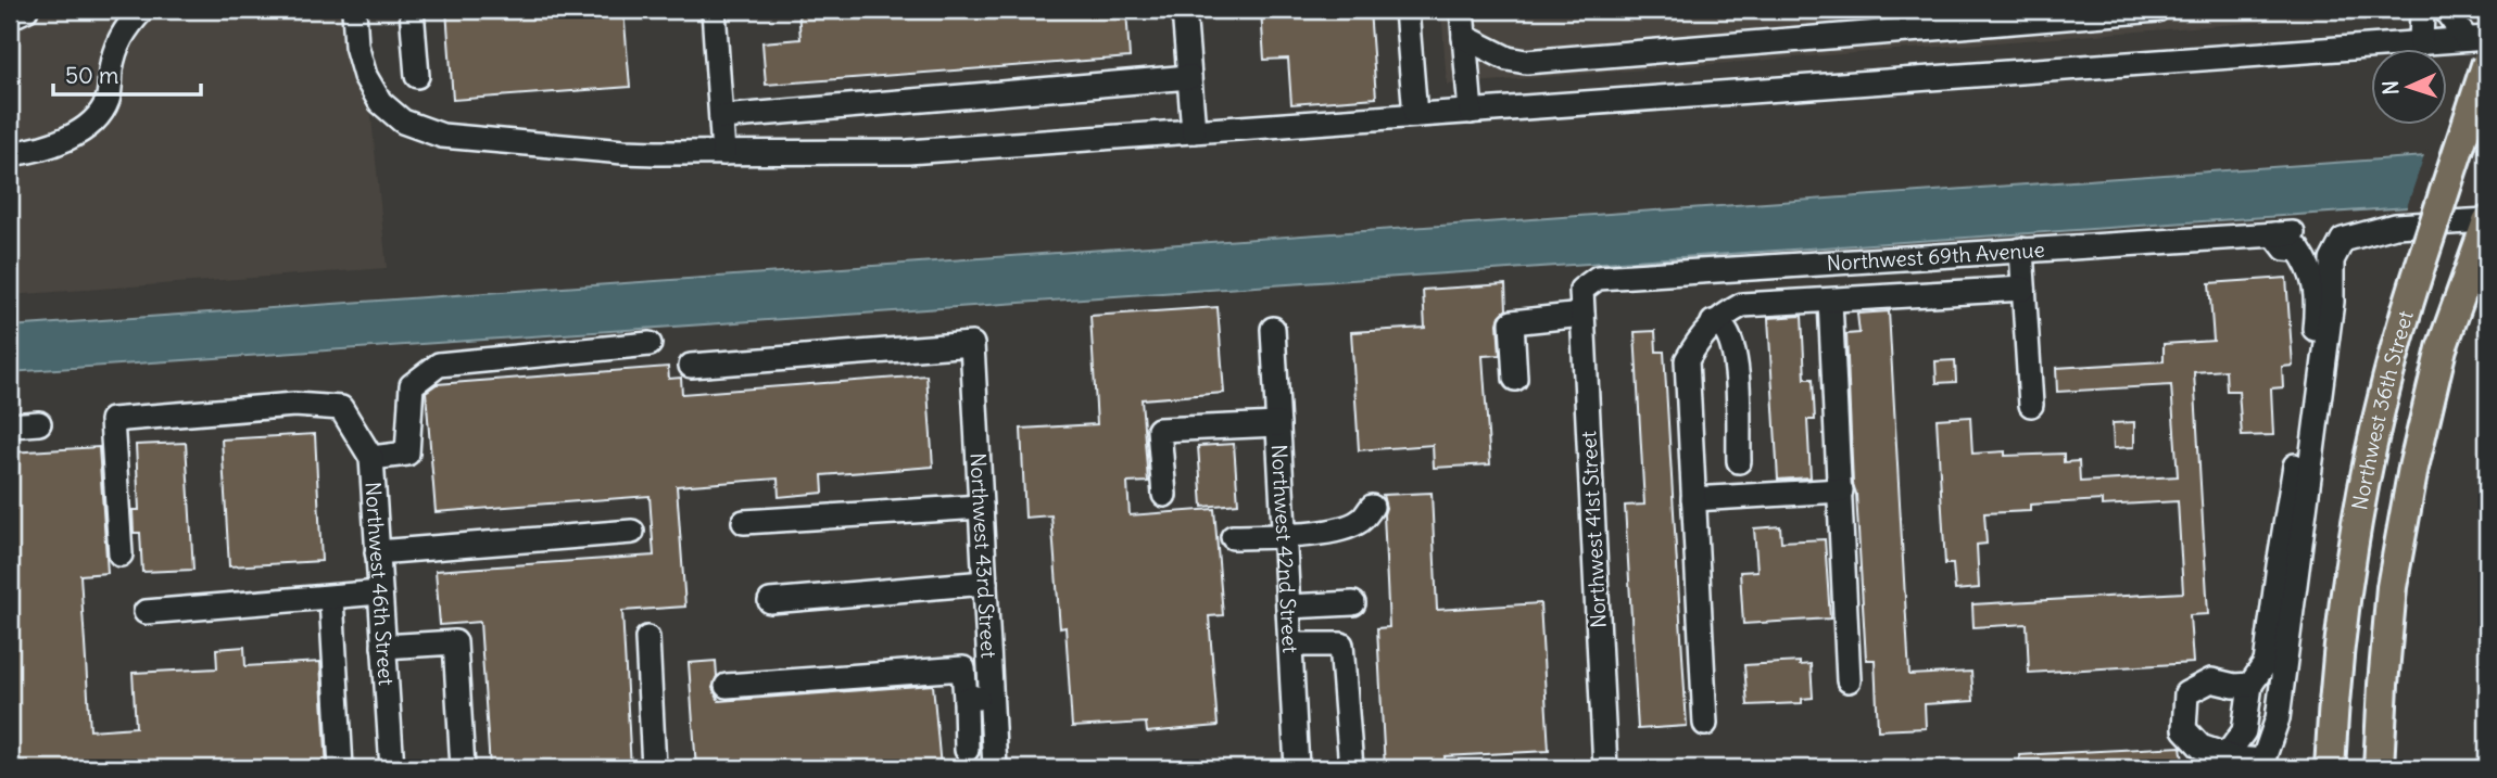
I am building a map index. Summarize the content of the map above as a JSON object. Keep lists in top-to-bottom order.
{
  "streets": {
    "main road": ["Northwest 36th Street"],
    "street": [
      "Northwest 69th Avenue",
      "Northwest 41st Street",
      "Northwest 42nd Street",
      "Northwest 43rd Street",
      "Northwest 46th Street"
    ]
  },
  "crossings": [
    ["Northwest 69th Avenue", "Northwest 41st Street"]
  ],
  "scale_bar": "50 m",
  "north": "left"
}
